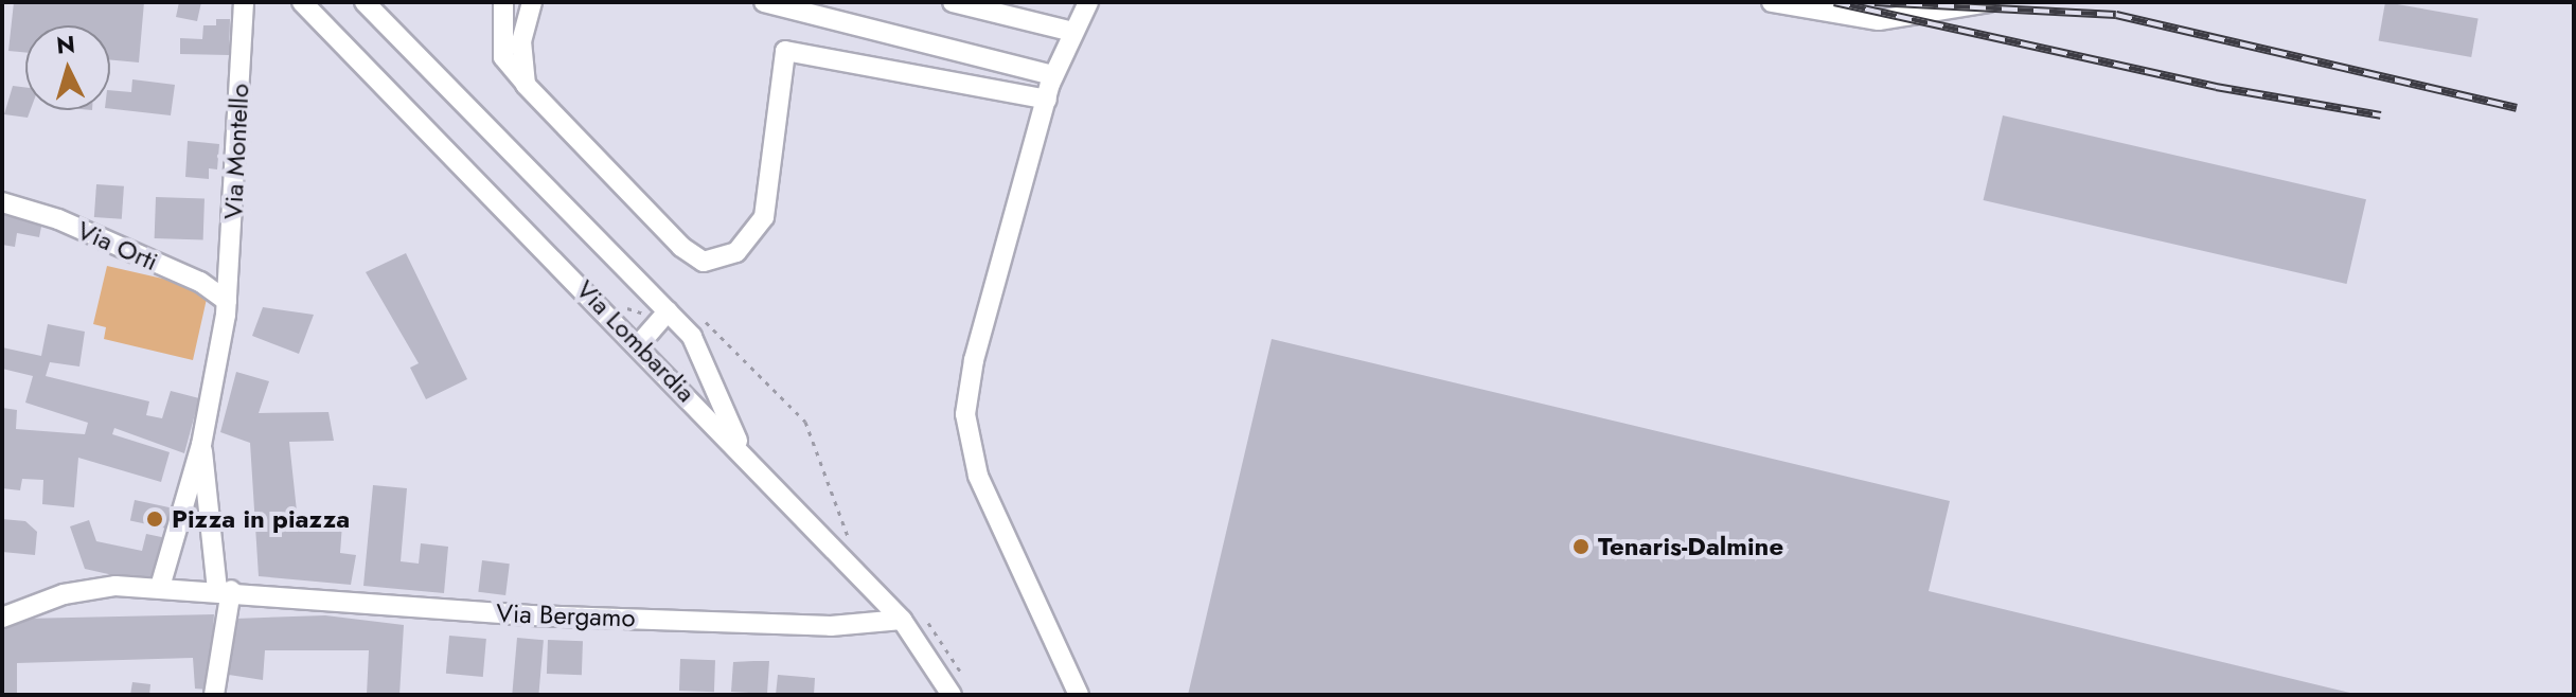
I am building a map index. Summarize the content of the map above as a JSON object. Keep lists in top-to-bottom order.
{
  "streets": {
    "street": [
      "Via Montello",
      "Via Orti",
      "Via Lombardia",
      "Via Bergamo"
    ]
  },
  "crossings": [
    ["Via Montello", "Via Orti"],
    ["Via Lombardia", "Via Bergamo"]
  ],
  "places": ["Pizza in piazza", "Tenaris-Dalmine"],
  "north": "top"
}
